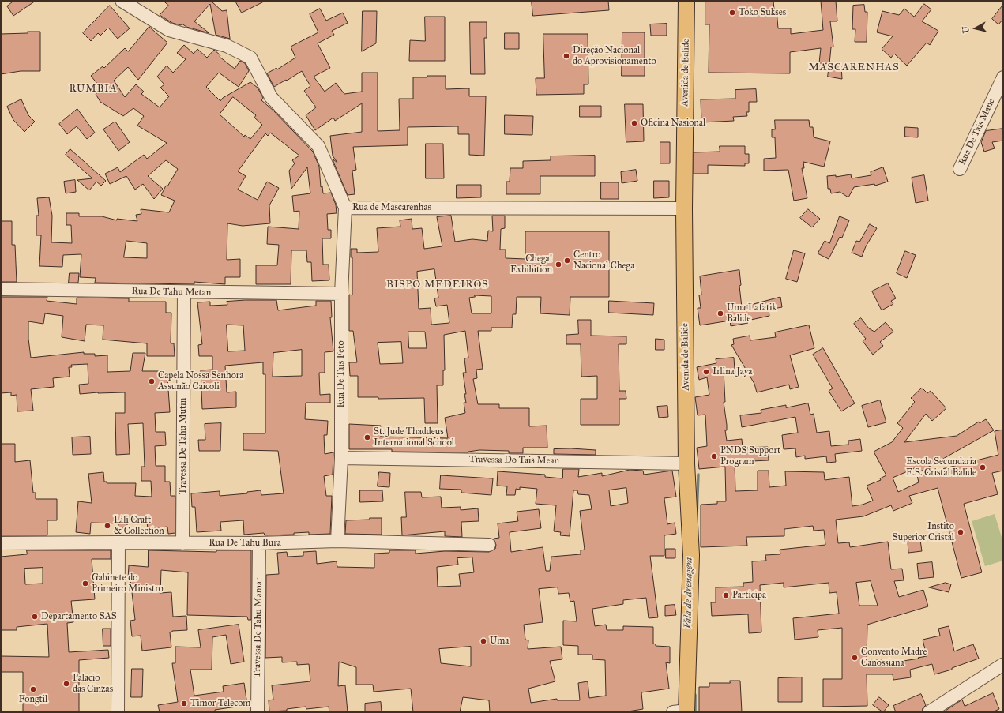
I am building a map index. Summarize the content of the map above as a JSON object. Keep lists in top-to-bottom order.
{
  "streets": {
    "main road": ["Avenida de Balide"],
    "street": [
      "Rua De Tais Mane",
      "Rua de Mascarenhas",
      "Rua De Tahu Metan",
      "Rua De Tais Feto",
      "Travessa De Tahu Mutin",
      "Travessa Do Tais Mean",
      "Rua De Tahu Bura",
      "Travessa De Tahu Mamar"
    ]
  },
  "crossings": [
    ["Avenida de Balide", "Rua de Mascarenhas"],
    ["Avenida de Balide", "Travessa Do Tais Mean"],
    ["Rua de Mascarenhas", "Rua De Tais Feto"],
    ["Rua De Tahu Metan", "Rua De Tais Feto"],
    ["Rua De Tahu Metan", "Travessa De Tahu Mutin"],
    ["Rua De Tais Feto", "Travessa Do Tais Mean"],
    ["Rua De Tais Feto", "Rua De Tahu Bura"],
    ["Travessa De Tahu Mutin", "Rua De Tahu Bura"],
    ["Rua De Tahu Bura", "Travessa De Tahu Mamar"]
  ],
  "districts": ["MASCARENHAS", "RUMBIA", "BISPO MEDEIROS"],
  "water": ["Vala de drenagem"],
  "places": [
    "Toko Sukses",
    "Direção Nacional do Aprovisionamento",
    "Oficina Nasional",
    "Centro Nacional Chega",
    "Chega! Exhibition",
    "Uma Lafatik Balide",
    "Irlina Jaya",
    "Capela Nossa Senhora Assunão Caicoli",
    "St. Jude Thaddeus International School",
    "PNDS Support Program",
    "Escola Secundaria E.S. Cristal Balide",
    "Lili Craft & Collection",
    "Instito Superior Cristal",
    "Gabinete do Primeiro Ministro",
    "Participa",
    "Departamento SAS",
    "Uma",
    "Convento Madre Canossiana",
    "Palacio das Cinzas",
    "Fongtil",
    "Timor Telecom"
  ],
  "north": "left"
}
